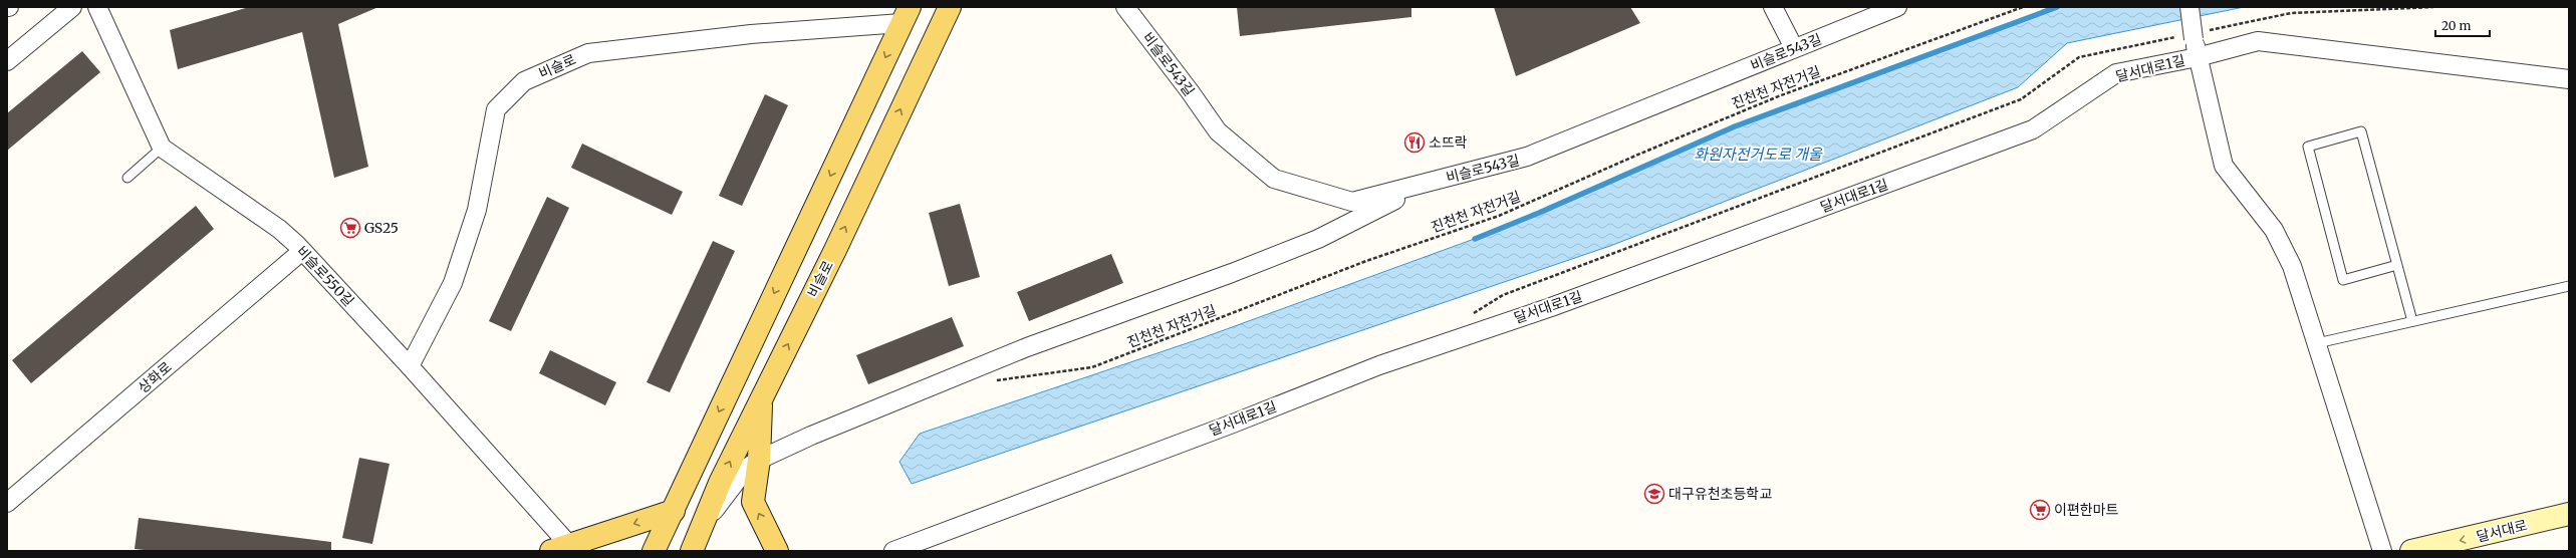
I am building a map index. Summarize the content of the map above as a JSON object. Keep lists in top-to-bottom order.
{
  "streets": {
    "main road": ["비슬로", "달서대로"],
    "street": [
      "비슬로543길",
      "달서대로1길",
      "비슬로550길",
      "상화로"
    ],
    "path": ["진천천 자전거길"]
  },
  "crossings": [
    ["비슬로", "비슬로550길"],
    ["비슬로550길", "상화로"]
  ],
  "one_way": ["달서대로"],
  "water": ["화원자전거도로 개울"],
  "places": {
    "restaurant": ["소뜨락"],
    "supermarket": ["GS25", "이편한마트"],
    "school or university": ["대구유천초등학교"]
  },
  "scale_bar": "20 m"
}
